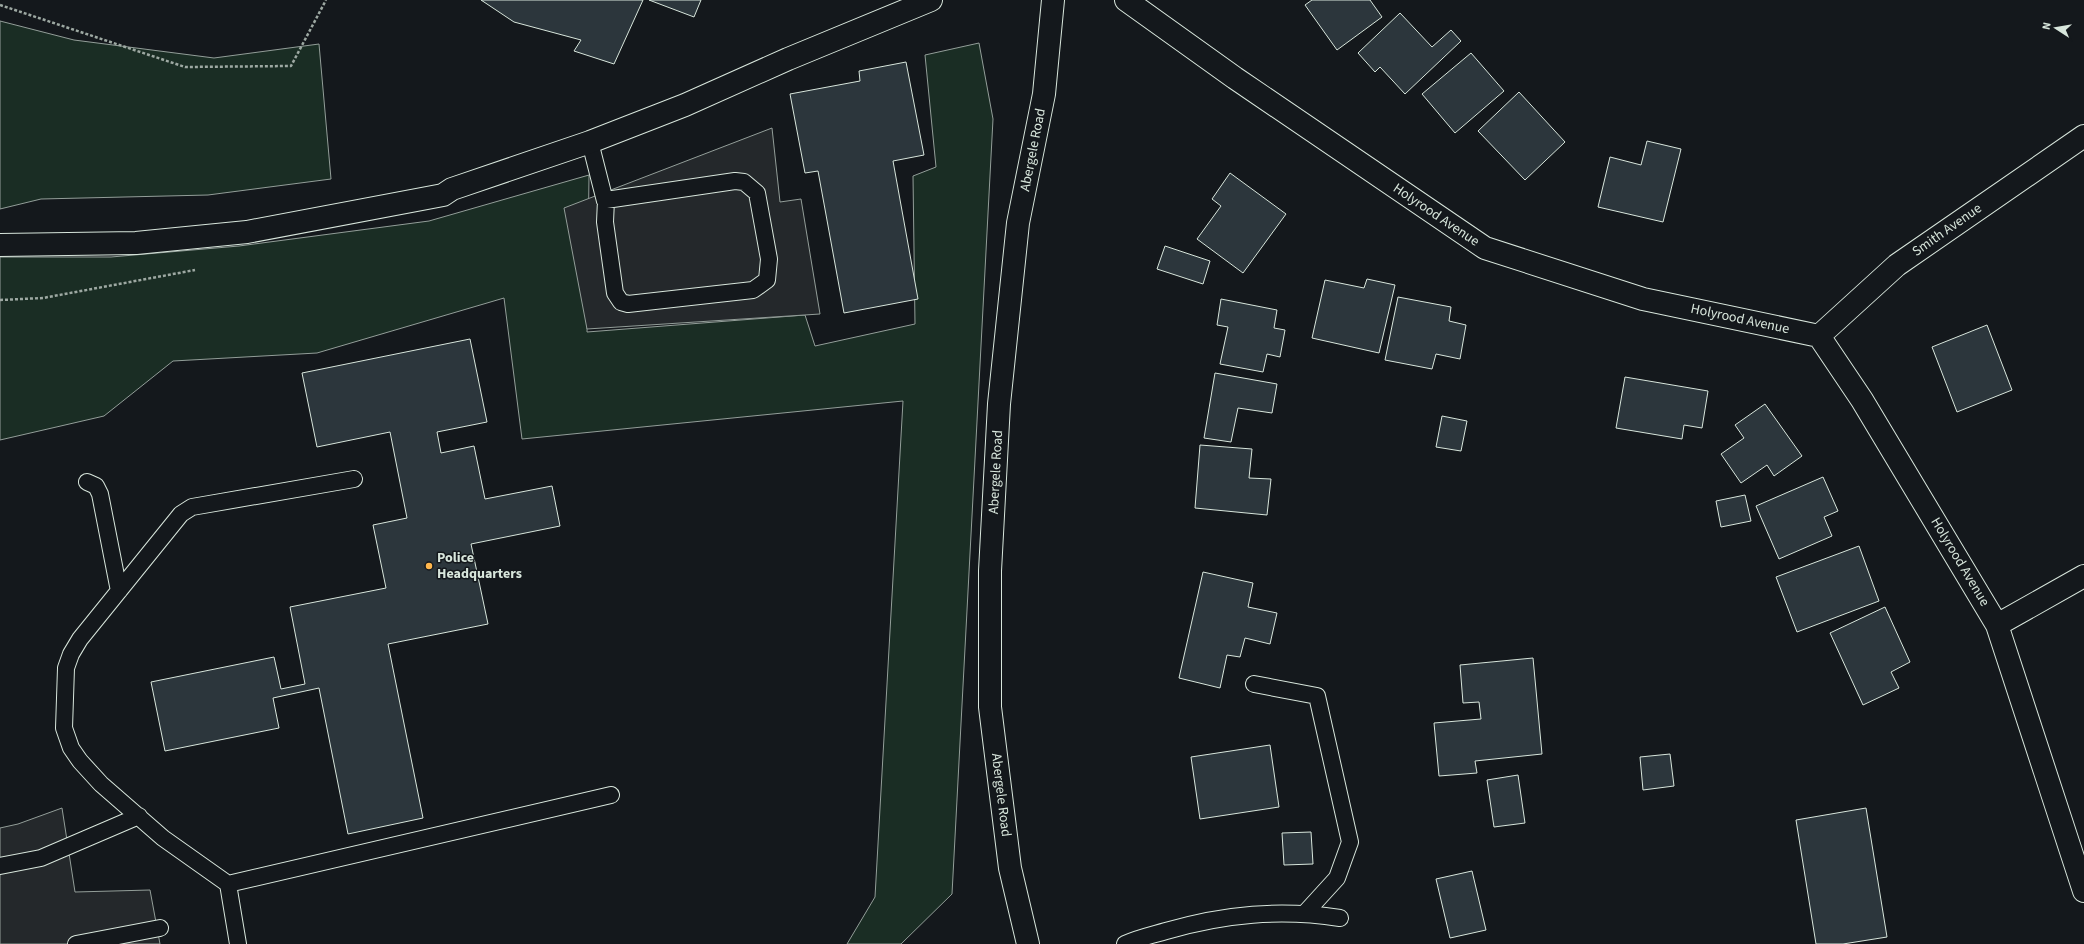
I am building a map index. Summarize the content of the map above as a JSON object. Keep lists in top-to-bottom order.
{
  "streets": {
    "street": ["Abergele Road", "Holyrood Avenue", "Smith Avenue"]
  },
  "crossings": [
    ["Holyrood Avenue", "Smith Avenue"]
  ],
  "places": ["Police Headquarters"],
  "north": "left"
}
